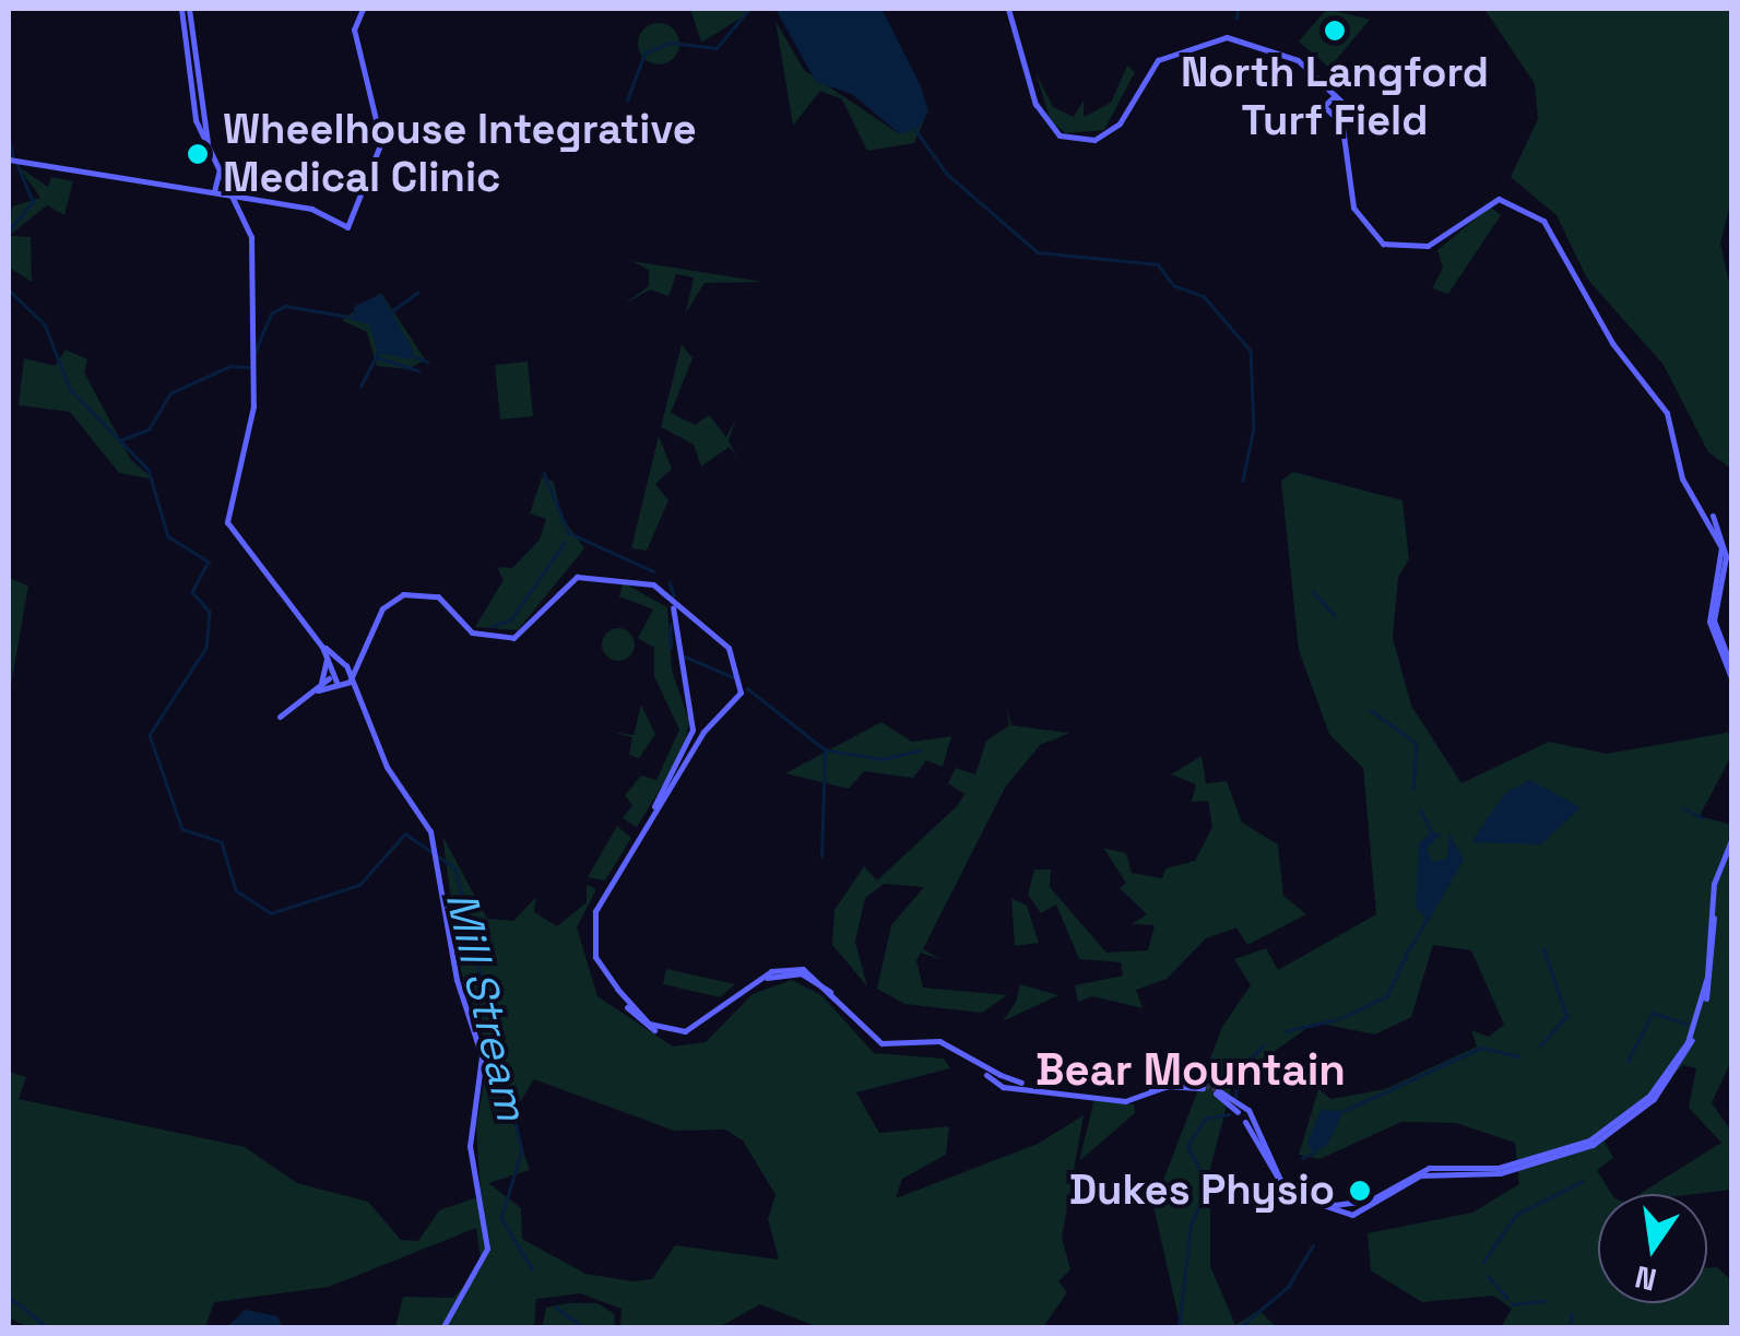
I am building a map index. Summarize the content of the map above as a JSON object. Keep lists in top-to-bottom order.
{
  "districts": ["Bear Mountain"],
  "water": ["Mill Stream"],
  "places": ["North Langford Turf Field", "Wheelhouse Integrative Medical Clinic", "Dukes Physio"],
  "north": "bottom"
}
